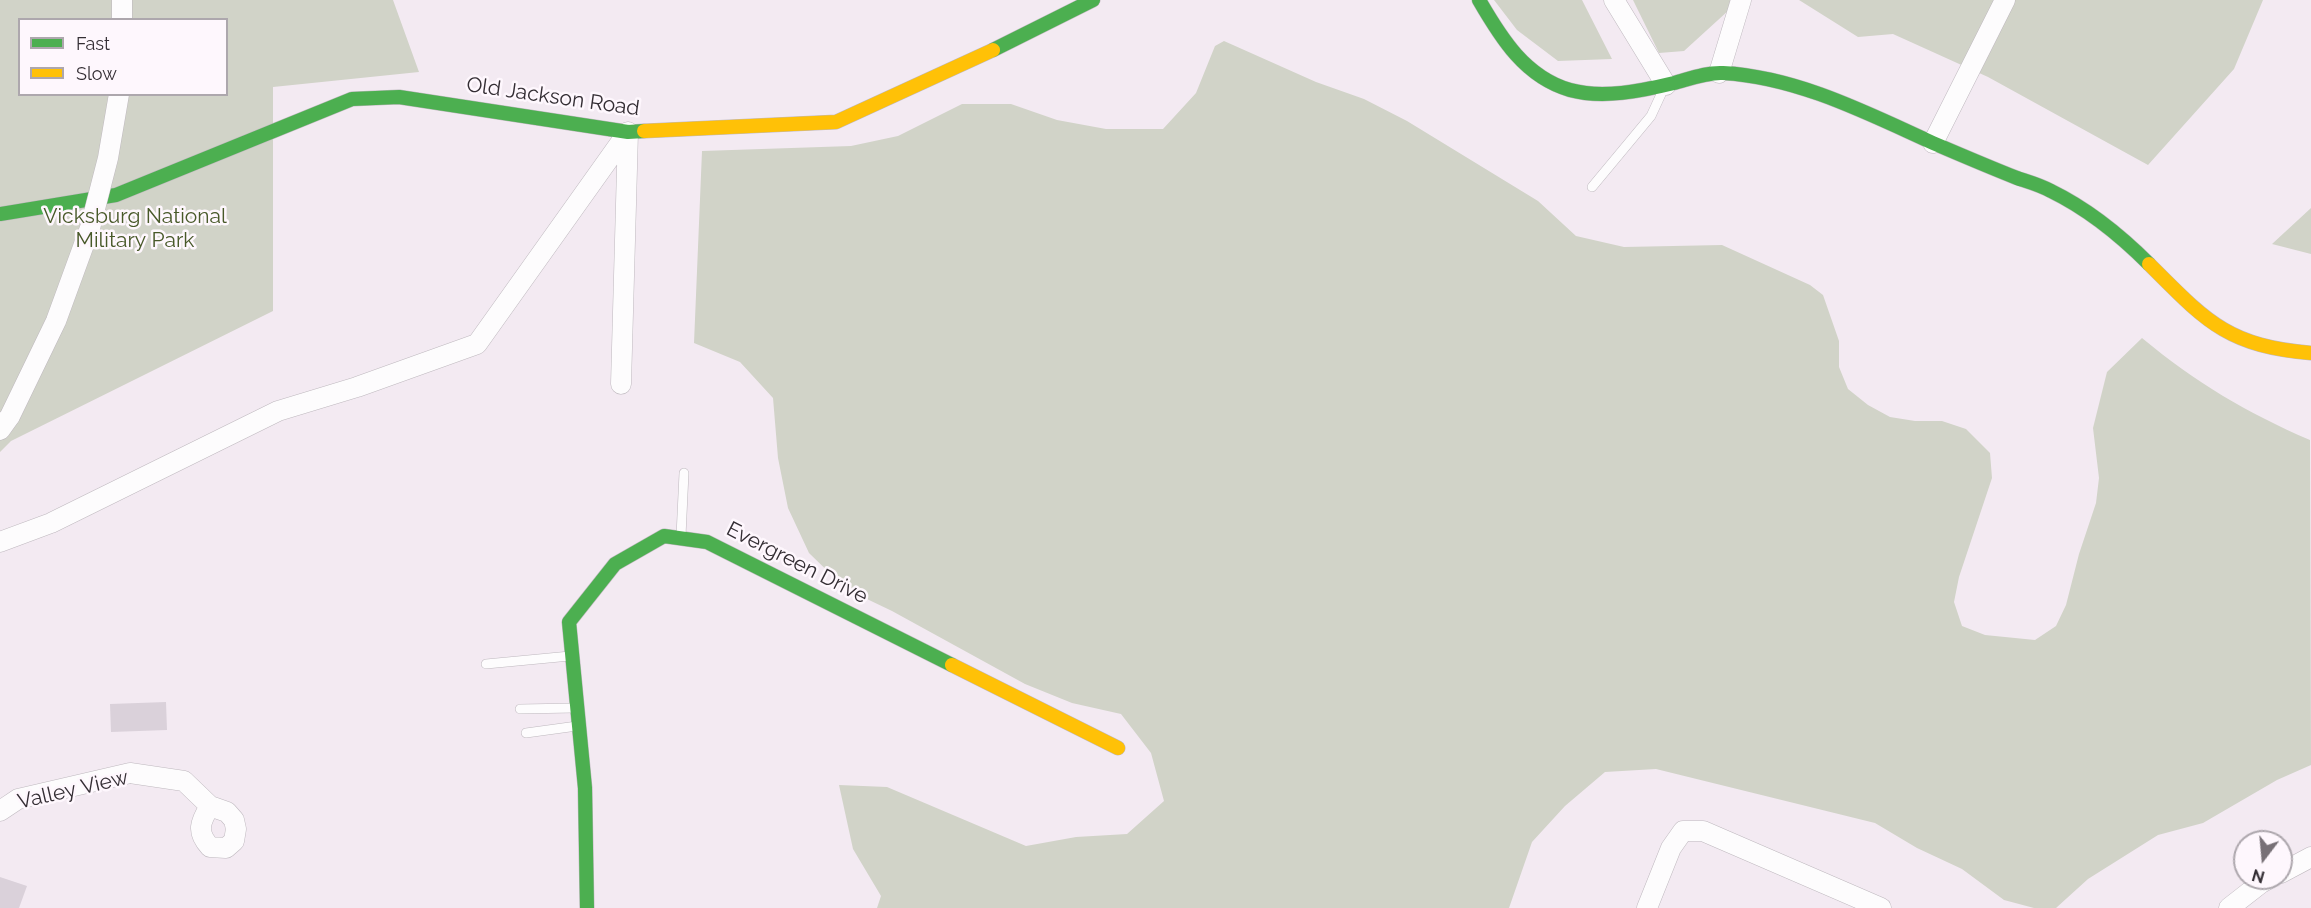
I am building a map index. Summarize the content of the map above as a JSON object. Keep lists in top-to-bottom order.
{
  "streets": {
    "street": ["Old Jackson Road", "Evergreen Drive", "Valley View"]
  },
  "parks": ["Vicksburg National Military Park"],
  "legend": ["Fast", "Slow"],
  "north": "bottom"
}
